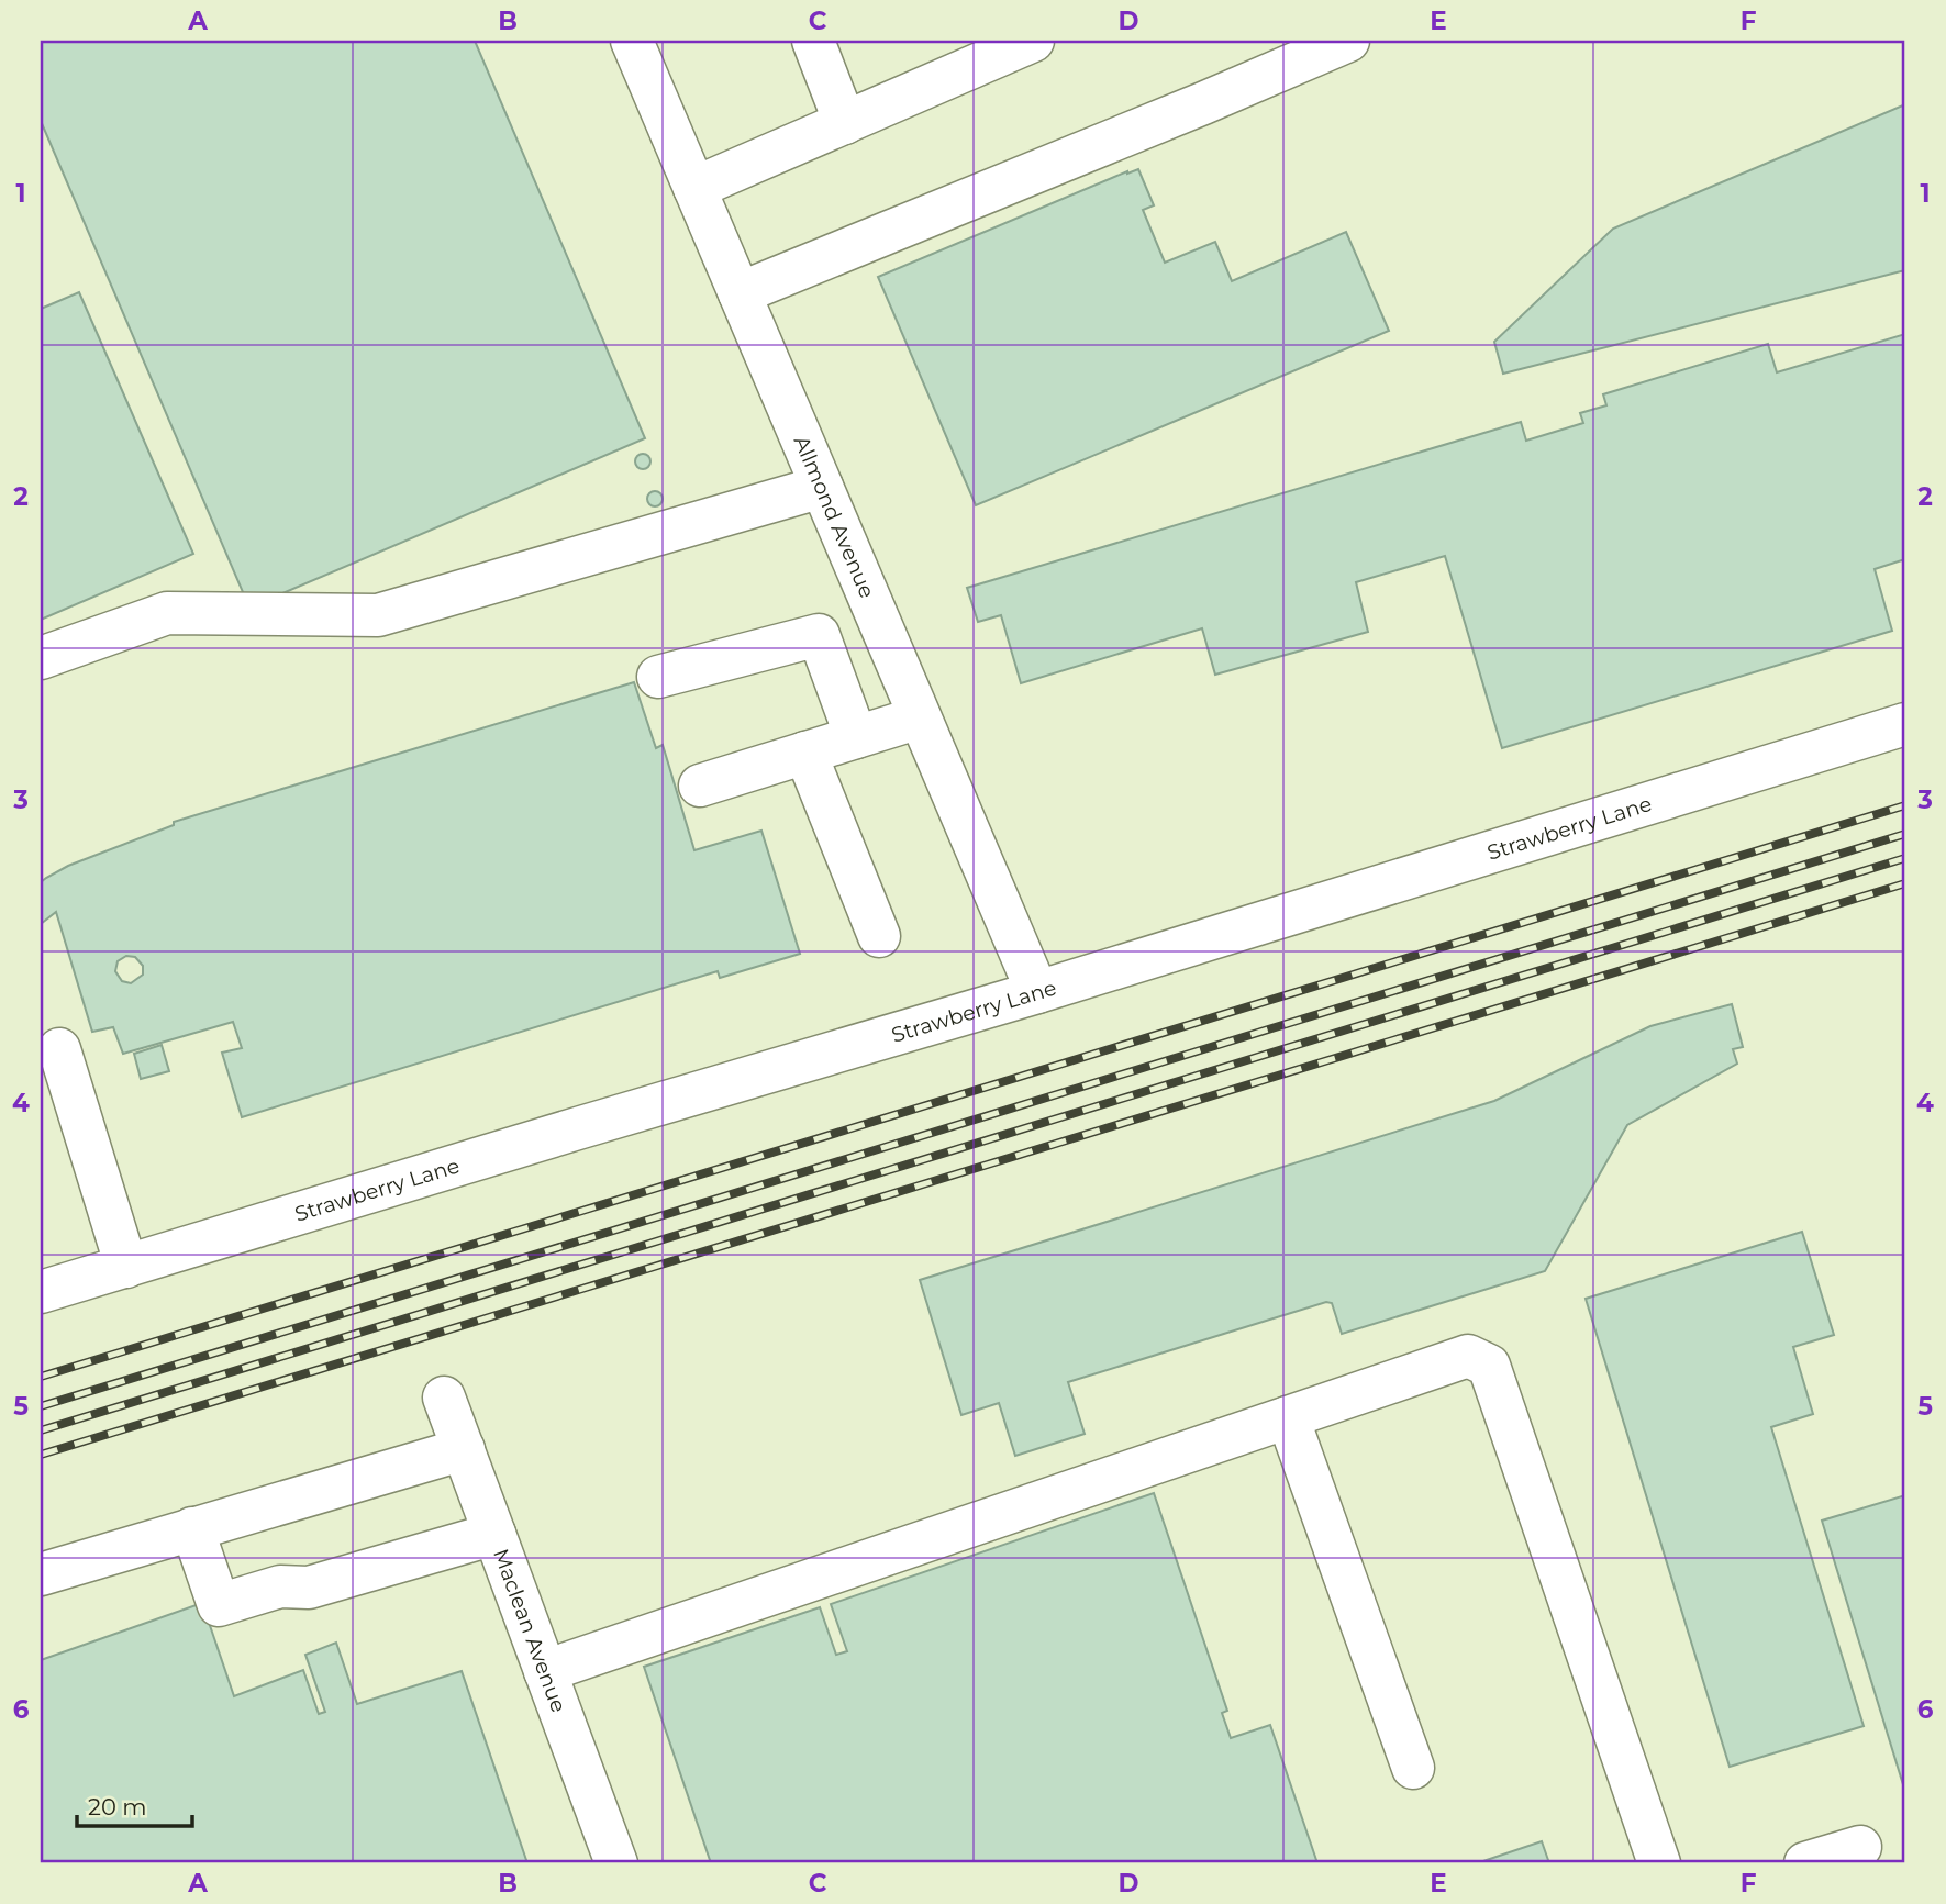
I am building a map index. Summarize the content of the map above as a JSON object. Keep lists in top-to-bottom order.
{
  "streets": {
    "street": ["Allmond Avenue", "Strawberry Lane", "Maclean Avenue"]
  },
  "crossings": [
    ["Allmond Avenue", "Strawberry Lane"]
  ],
  "scale_bar": "20 m",
  "grid": {
    "columns": [
      "A",
      "B",
      "C",
      "D",
      "E",
      "F"
    ],
    "rows": [
      "1",
      "2",
      "3",
      "4",
      "5",
      "6"
    ]
  }
}
